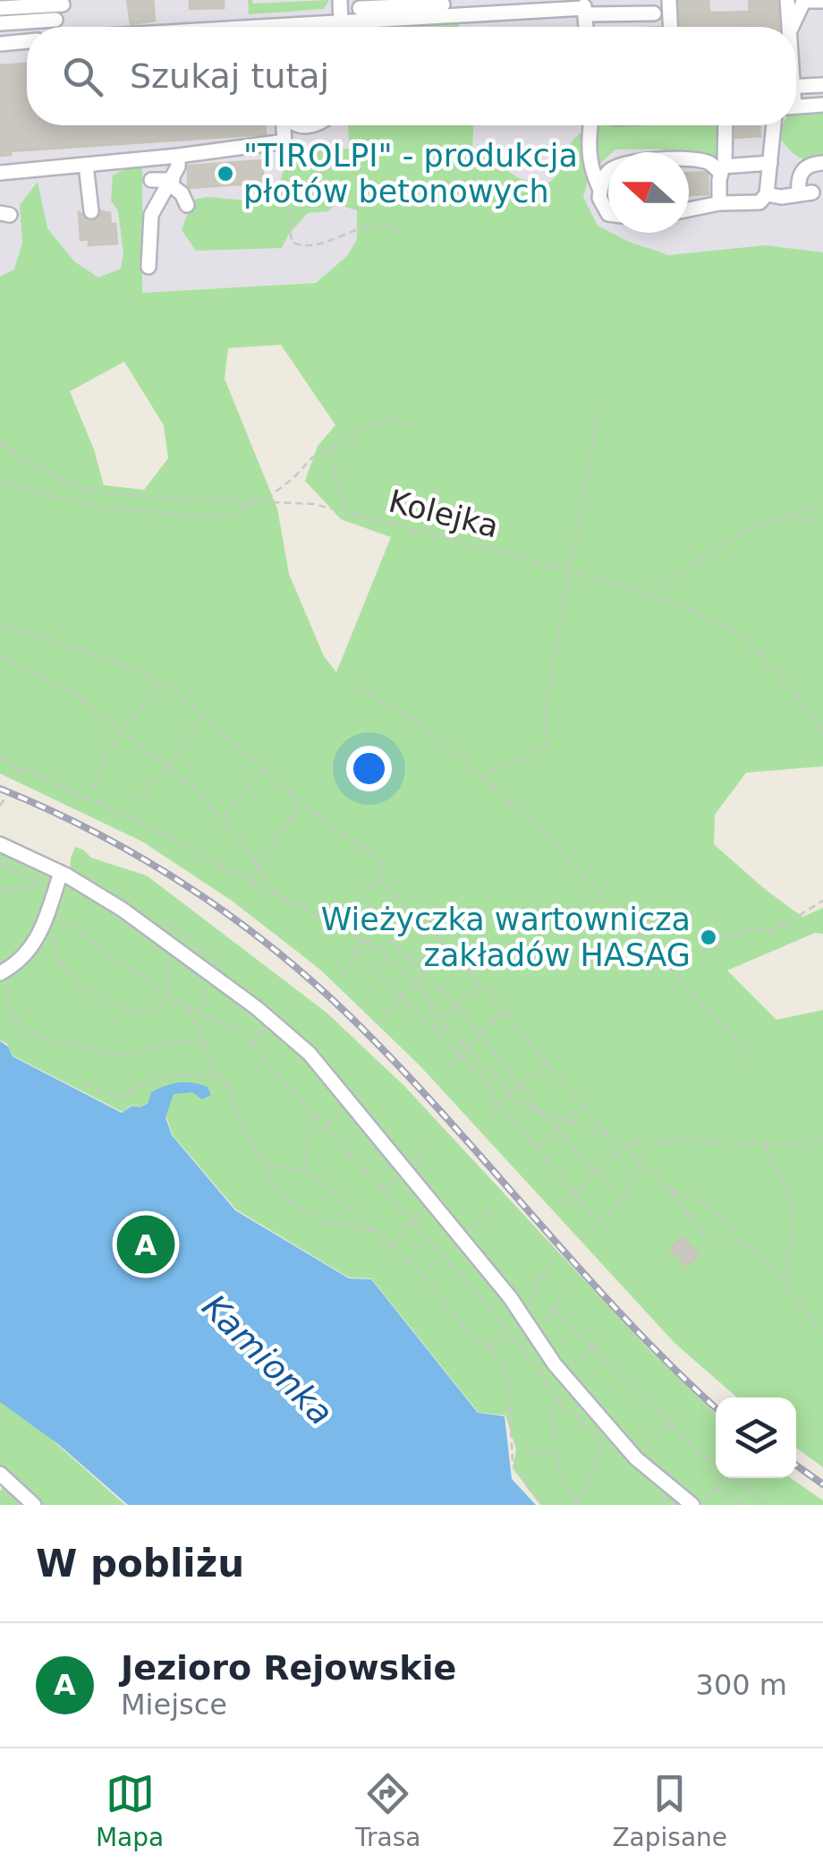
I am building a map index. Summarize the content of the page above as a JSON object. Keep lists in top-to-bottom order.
{
  "streets": {
    "path": ["Kolejka"]
  },
  "water": ["Kamionka"],
  "places": ["\"TIROLPI\" - produkcja płotów betonowych", "Wieżyczka wartownicza zakładów HASAG"],
  "north": "left",
  "page": {
    "search": "Szukaj tutaj",
    "pins": "A",
    "heading": "W pobliżu",
    "list": [
      {
        "mark": "A",
        "name": "Jezioro Rejowskie",
        "note": "Miejsce",
        "value": "300 m"
      }
    ],
    "nav": ["Mapa", "Trasa", "Zapisane"]
  }
}
